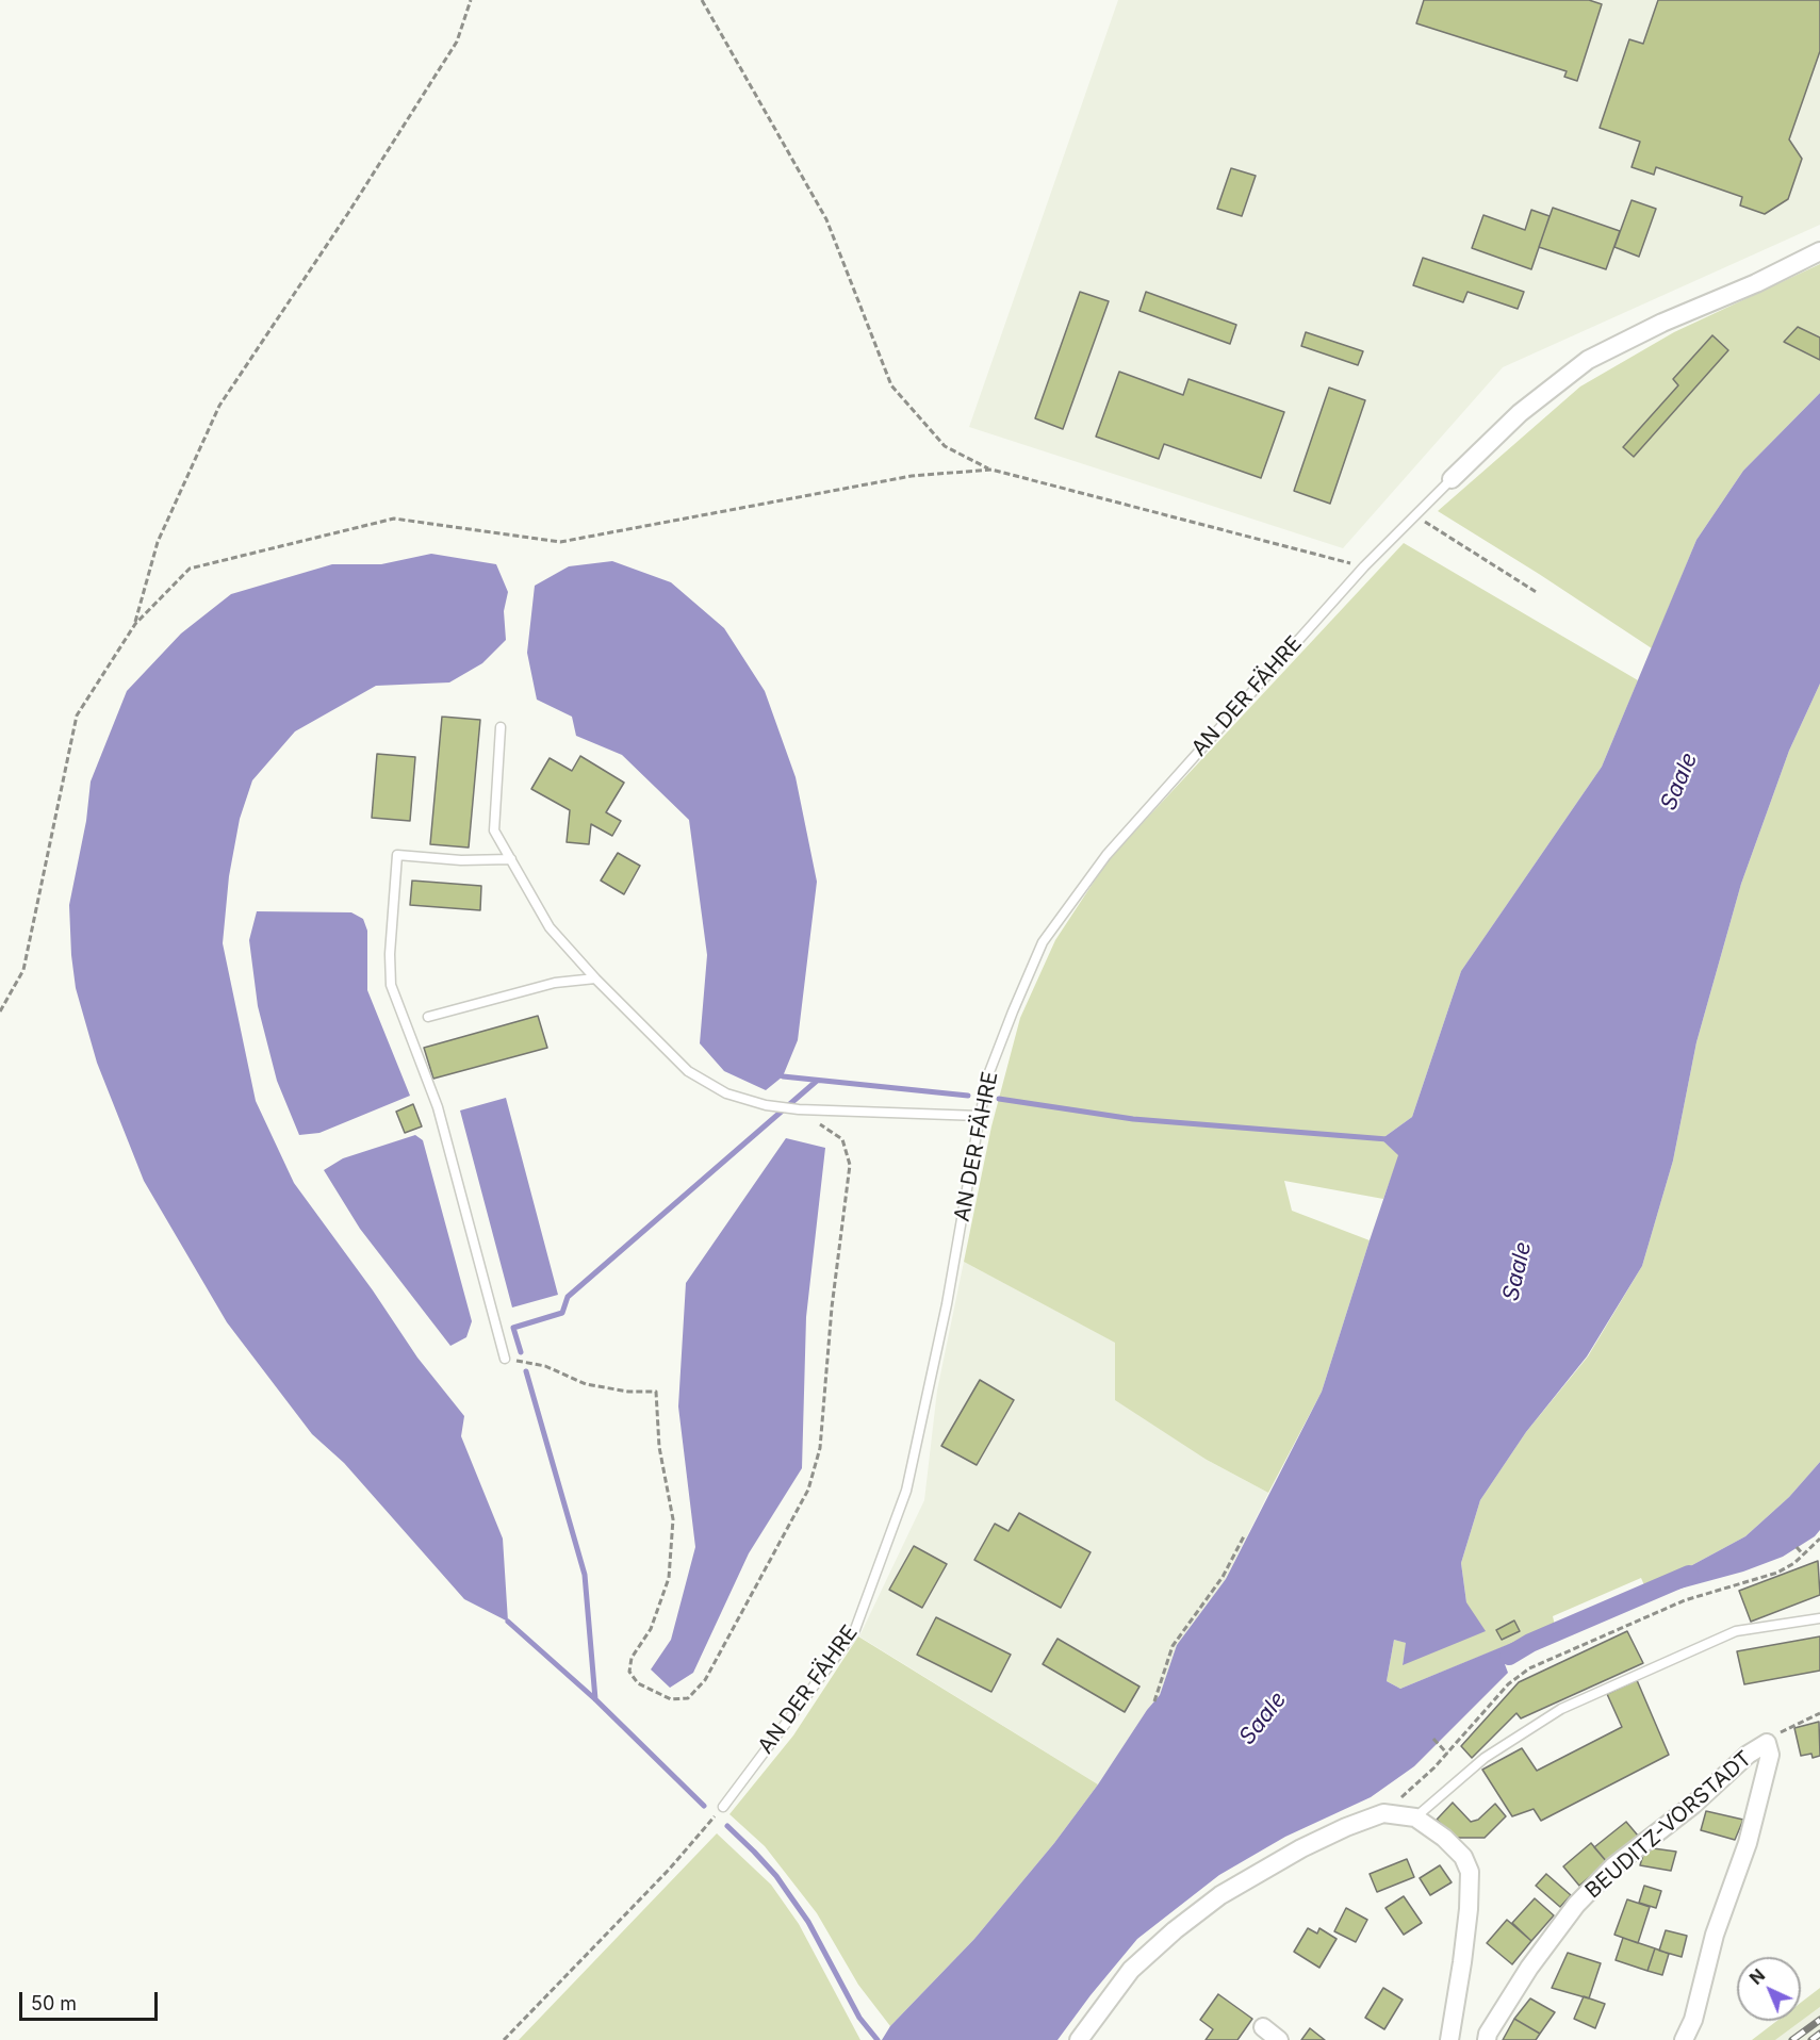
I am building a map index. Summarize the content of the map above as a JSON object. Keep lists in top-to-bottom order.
{
  "streets": {
    "street": ["BEUDITZ-VORSTADT"],
    "lane": ["AN DER FÄHRE"]
  },
  "water": ["Saale"],
  "scale_bar": "50 m",
  "north": "top left"
}
